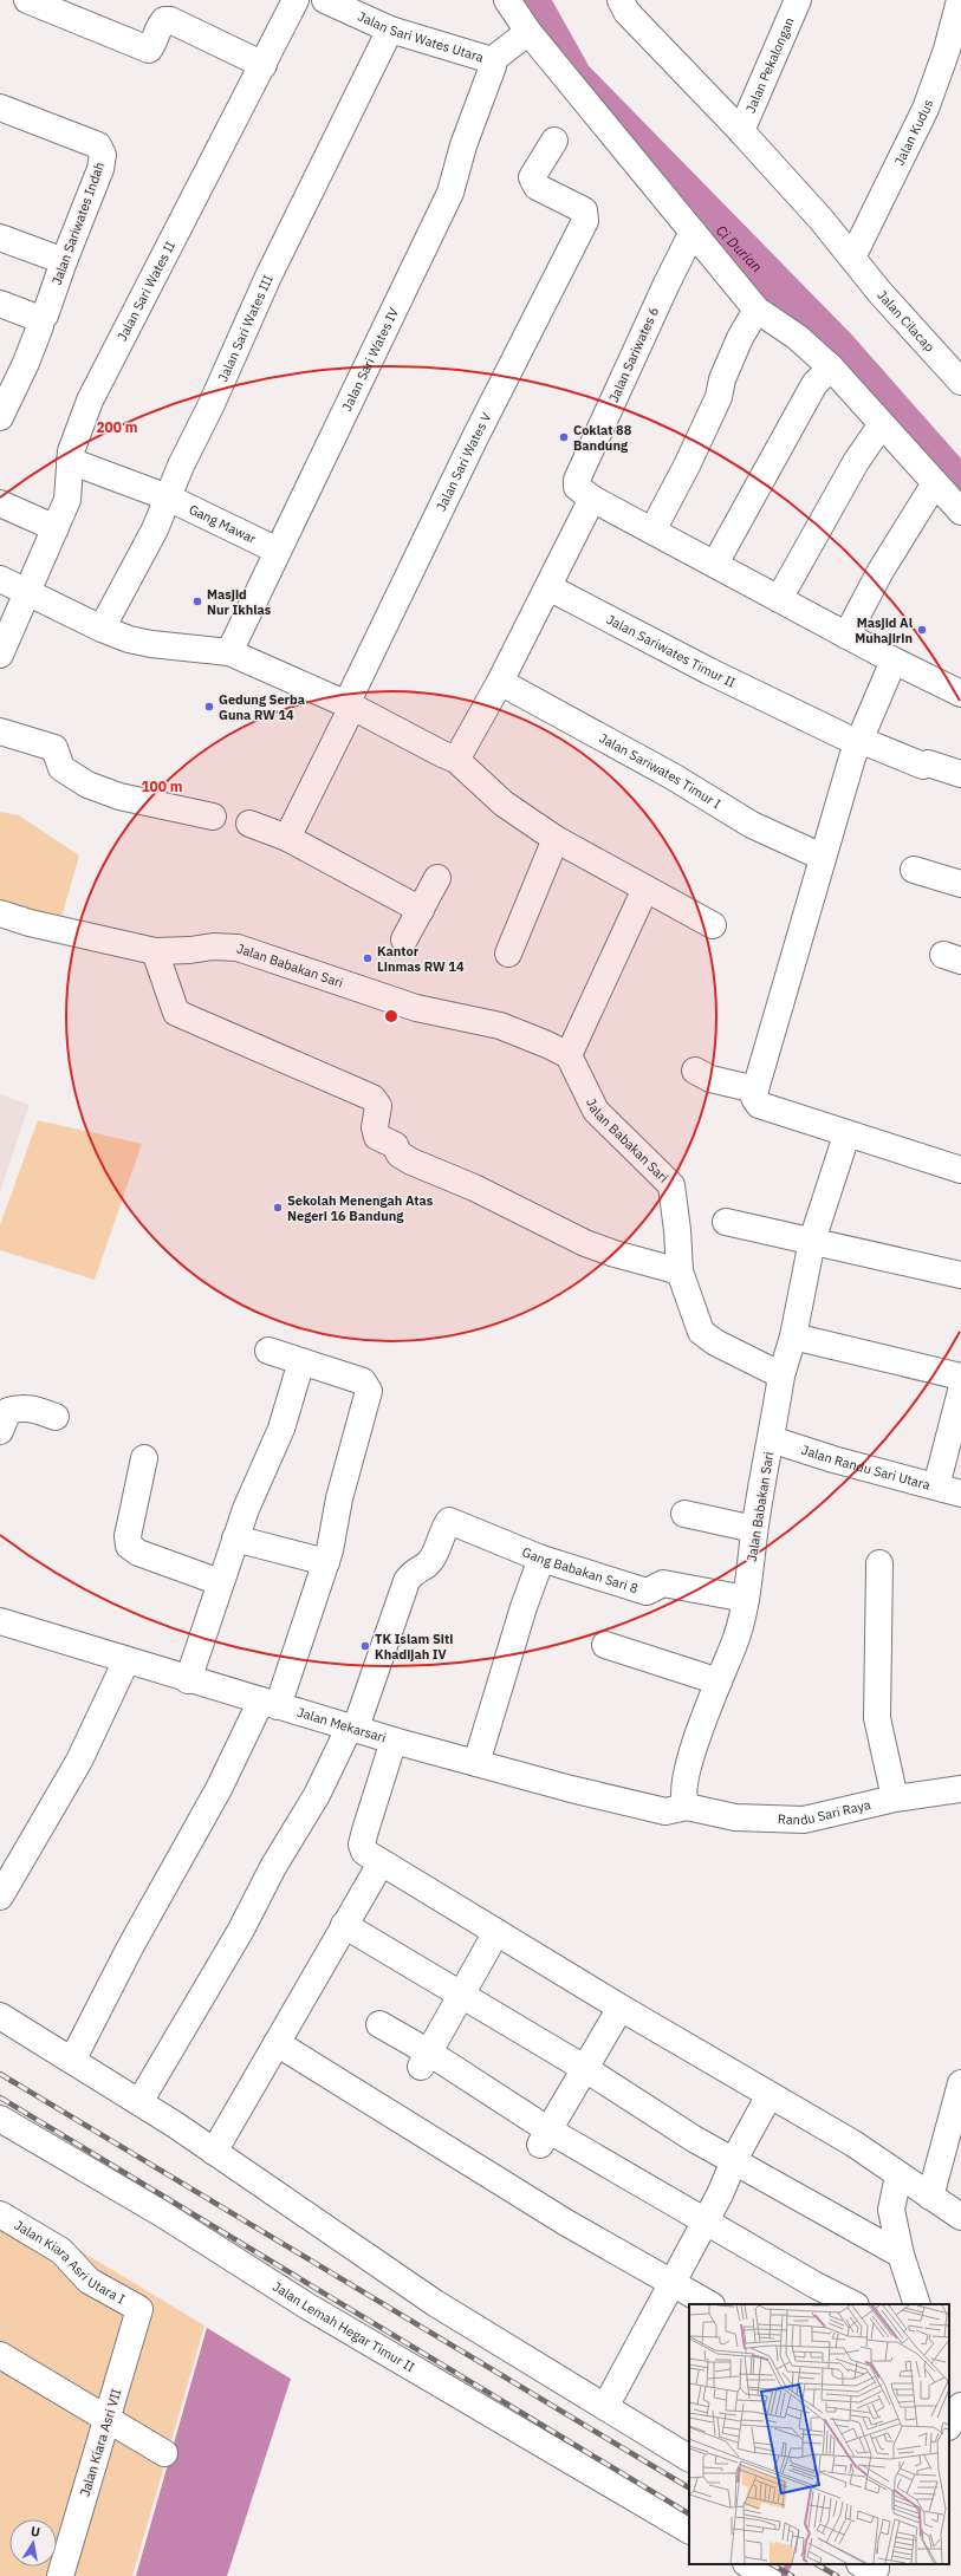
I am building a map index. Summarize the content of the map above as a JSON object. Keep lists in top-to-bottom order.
{
  "streets": {
    "street": [
      "Jalan Sari Wates Utara",
      "Jalan Pekalongan",
      "Jalan Kudus",
      "Jalan Sariwates Indah",
      "Jalan Sari Wates II",
      "Jalan Cilacap",
      "Jalan Sari Wates III",
      "Jalan Sariwates 6",
      "Jalan Sari Wates IV",
      "Jalan Sari Wates V",
      "Gang Mawar",
      "Jalan Sariwates Timur II",
      "Jalan Sariwates Timur I",
      "Jalan Babakan Sari",
      "Jalan Randu Sari Utara",
      "Gang Babakan Sari 8",
      "Jalan Mekarsari",
      "Randu Sari Raya",
      "Jalan Kiara Asri Utara I",
      "Jalan Lemah Hegar Timur II",
      "Jalan Kiara Asri VII"
    ]
  },
  "crossings": [
    ["Jalan Sari Wates Utara", "Jalan Sari Wates III"],
    ["Jalan Sari Wates Utara", "Jalan Sari Wates IV"],
    ["Jalan Pekalongan", "Jalan Cilacap"],
    ["Jalan Kudus", "Jalan Cilacap"],
    ["Jalan Sari Wates II", "Gang Mawar"],
    ["Jalan Sari Wates III", "Gang Mawar"],
    ["Jalan Sari Wates IV", "Gang Mawar"],
    ["Jalan Babakan Sari", "Jalan Randu Sari Utara"],
    ["Jalan Babakan Sari", "Gang Babakan Sari 8"],
    ["Jalan Babakan Sari", "Jalan Mekarsari"],
    ["Jalan Babakan Sari", "Randu Sari Raya"],
    ["Gang Babakan Sari 8", "Jalan Mekarsari"],
    ["Jalan Mekarsari", "Randu Sari Raya"],
    ["Jalan Kiara Asri Utara I", "Jalan Kiara Asri VII"]
  ],
  "water": ["Ci Durian"],
  "places": [
    "Coklat 88 Bandung",
    "Masjid Nur Ikhlas",
    "Masjid Al Muhajirin",
    "Gedung Serba Guna RW 14",
    "Kantor Linmas RW 14",
    "Sekolah Menengah Atas Negeri 16 Bandung",
    "TK Islam Siti Khadijah IV"
  ],
  "north": "top",
  "rings": ["200 m", "100 m"]
}
